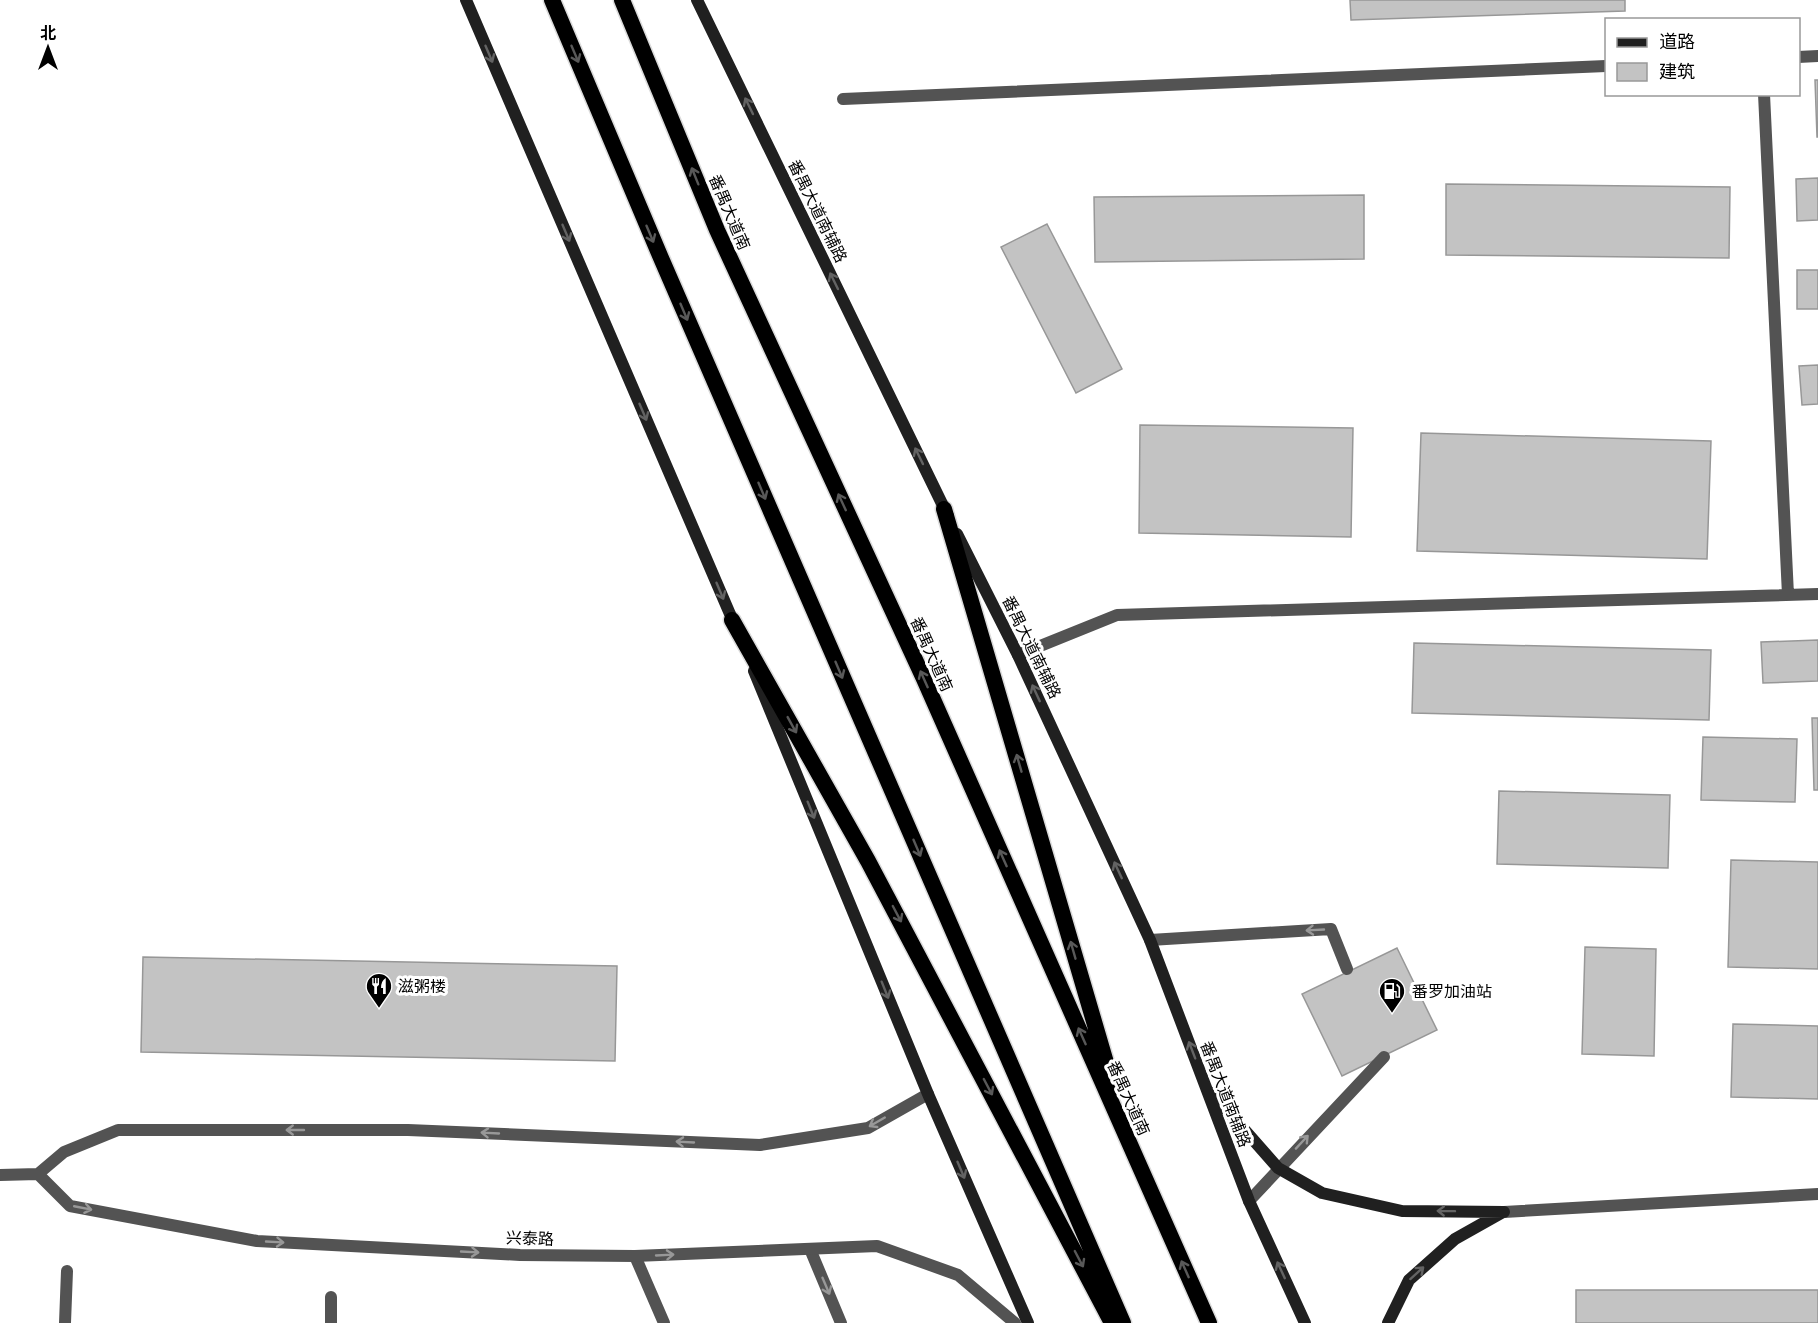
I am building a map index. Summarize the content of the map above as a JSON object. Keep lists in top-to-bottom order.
{
  "streets": {
    "highway": ["番禺大道南"],
    "main road": ["番禺大道南辅路"],
    "street": ["兴泰路"]
  },
  "one_way": ["番禺大道南辅路"],
  "places": {
    "restaurant": ["滋粥楼"],
    "fuel station": ["番罗加油站"]
  },
  "legend": ["道路", "建筑"],
  "north": "top"
}
